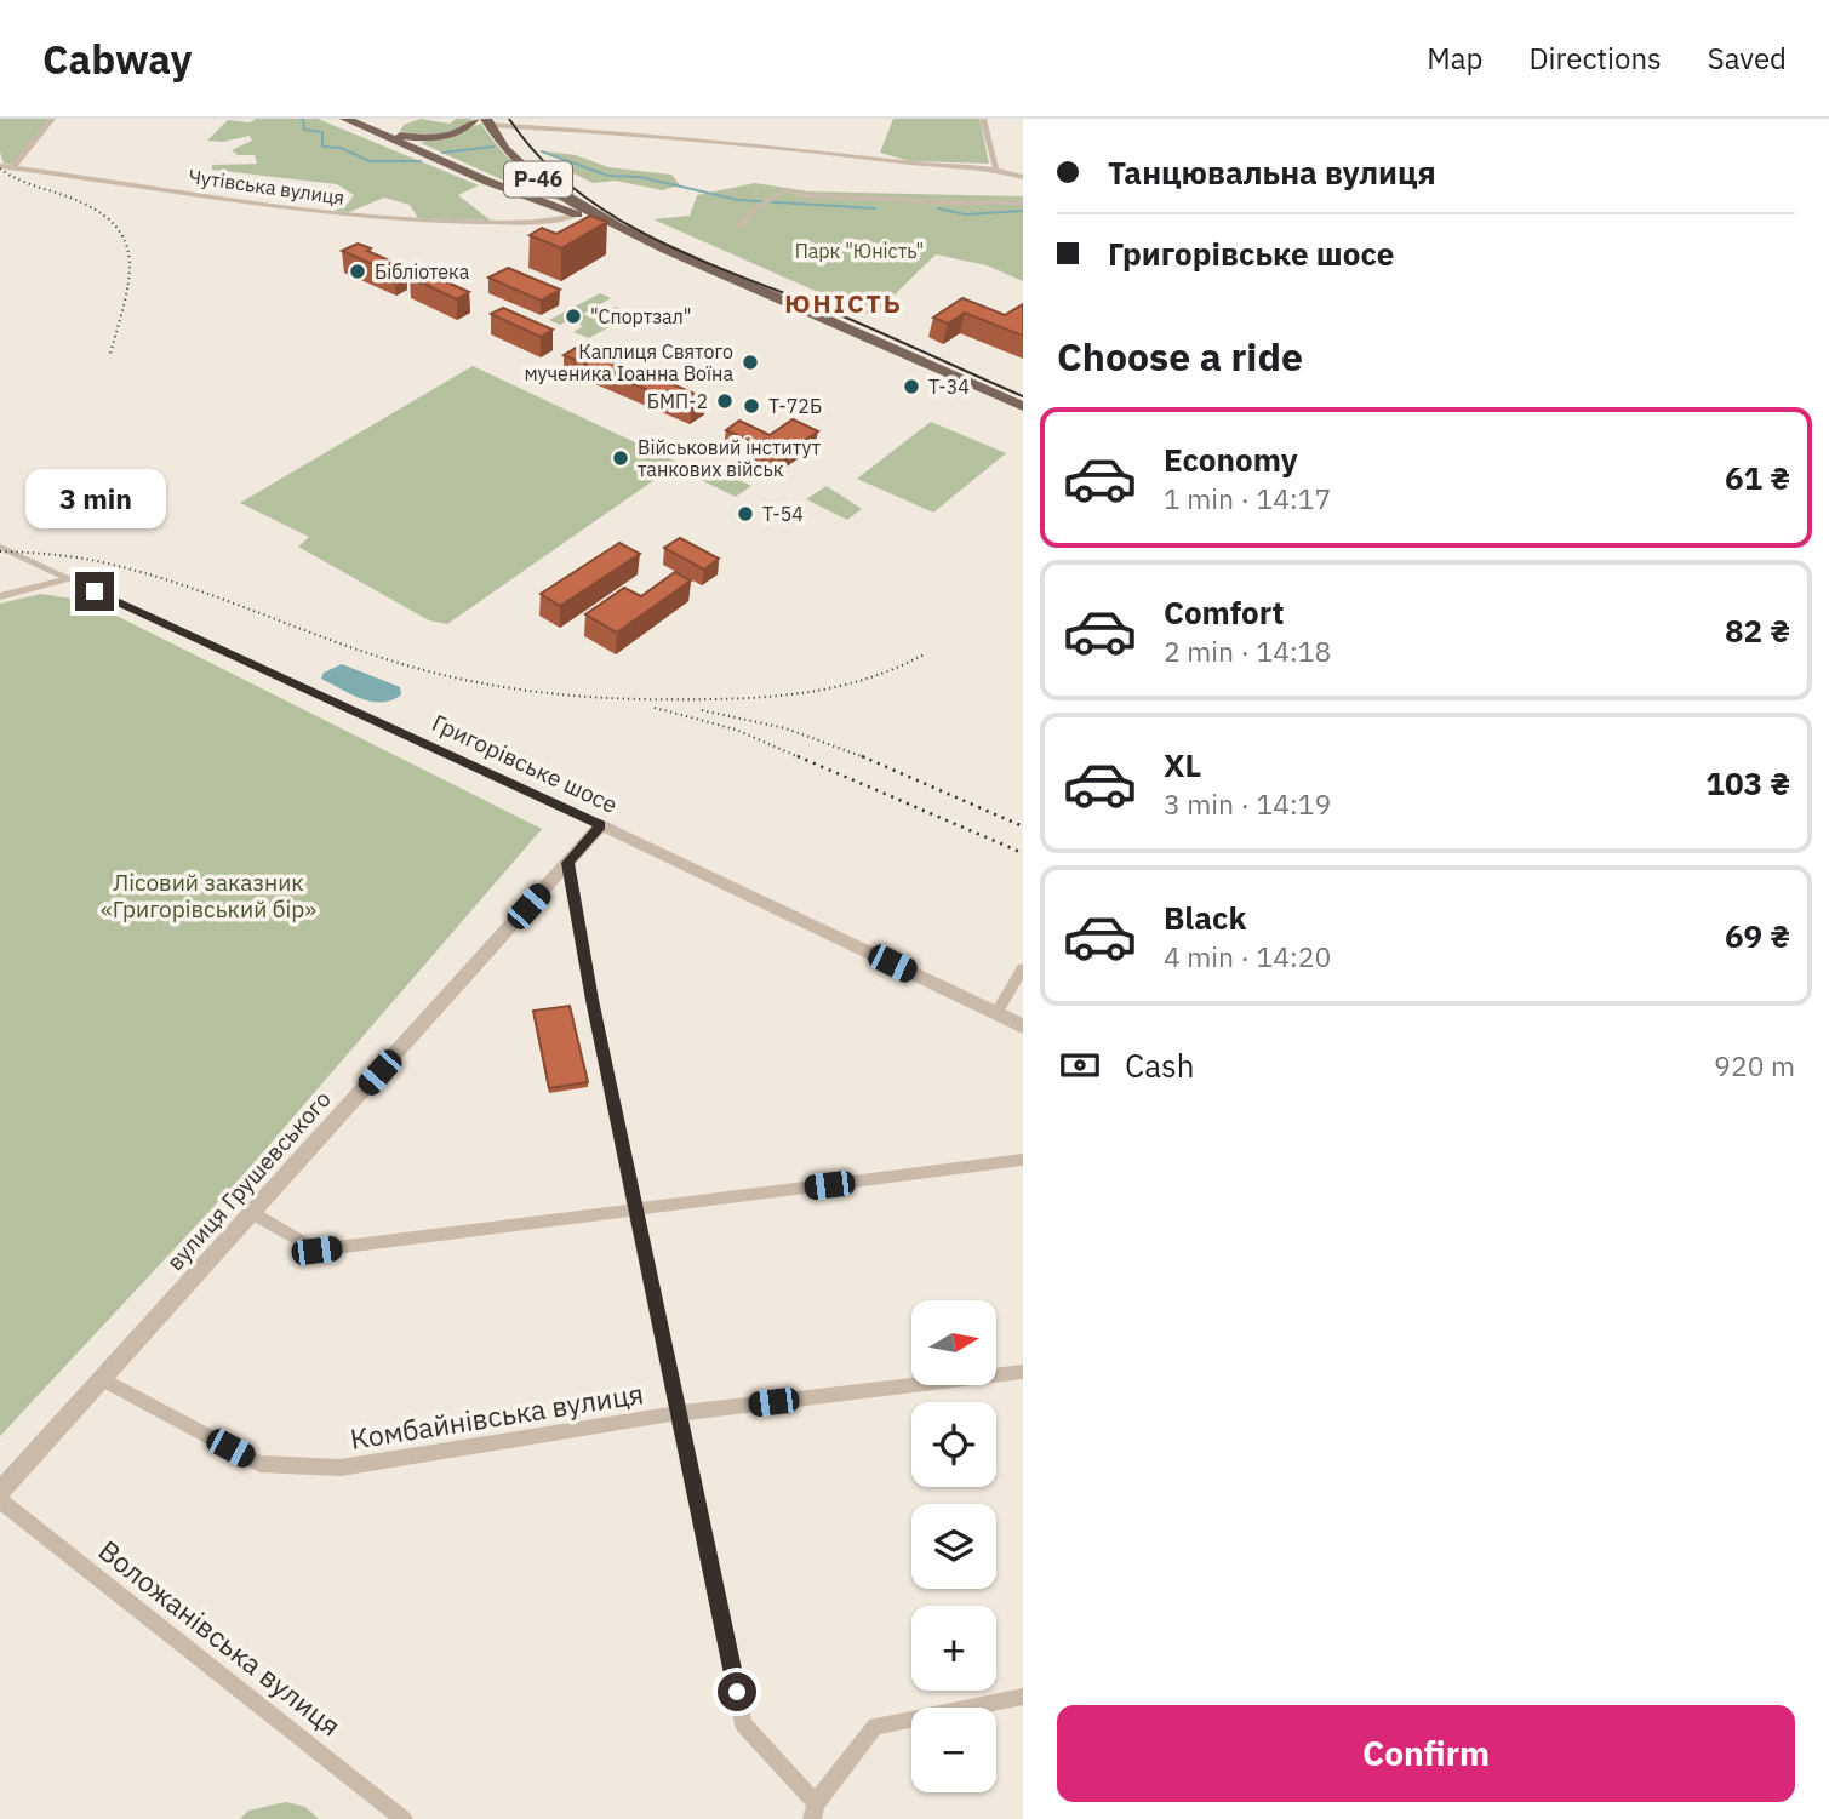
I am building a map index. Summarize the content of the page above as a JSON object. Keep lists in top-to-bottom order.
{
  "streets": {
    "main road": ["Р-46"],
    "street": [
      "Чутівська вулиця",
      "Григорівське шосе",
      "вулиця Грушевського",
      "Комбайнівська вулиця",
      "Воложанівська вулиця"
    ]
  },
  "crossings": [
    ["Григорівське шосе", "вулиця Грушевського"],
    ["вулиця Грушевського", "Комбайнівська вулиця"]
  ],
  "districts": ["ЮНІСТЬ"],
  "parks": ["Парк \"Юність\"", "Лісовий заказник «Григорівський бір»"],
  "places": [
    "Бібліотека",
    "\"Спортзал\"",
    "Каплиця Святого мученика Іоанна Воїна",
    "T-34",
    "БМП-2",
    "Т-72Б",
    "Військовий інститут танкових військ",
    "Т-54"
  ],
  "north": "right",
  "page": {
    "header": "Cabway",
    "nav": ["Map", "Directions", "Saved"],
    "banner": ["Танцювальна вулиця", "Григорівське шосе"],
    "heading": "Choose a ride",
    "list": [
      {
        "name": "Economy",
        "note": "1 min · 14:17",
        "value": "61 ₴"
      },
      {
        "name": "Comfort",
        "note": "2 min · 14:18",
        "value": "82 ₴"
      },
      {
        "name": "XL",
        "note": "3 min · 14:19",
        "value": "103 ₴"
      },
      {
        "name": "Black",
        "note": "4 min · 14:20",
        "value": "69 ₴"
      }
    ],
    "bubble": "3 min",
    "pay": ["Cash", "920 m"],
    "map_buttons": ["+", "−"],
    "buttons": "Confirm"
  }
}
